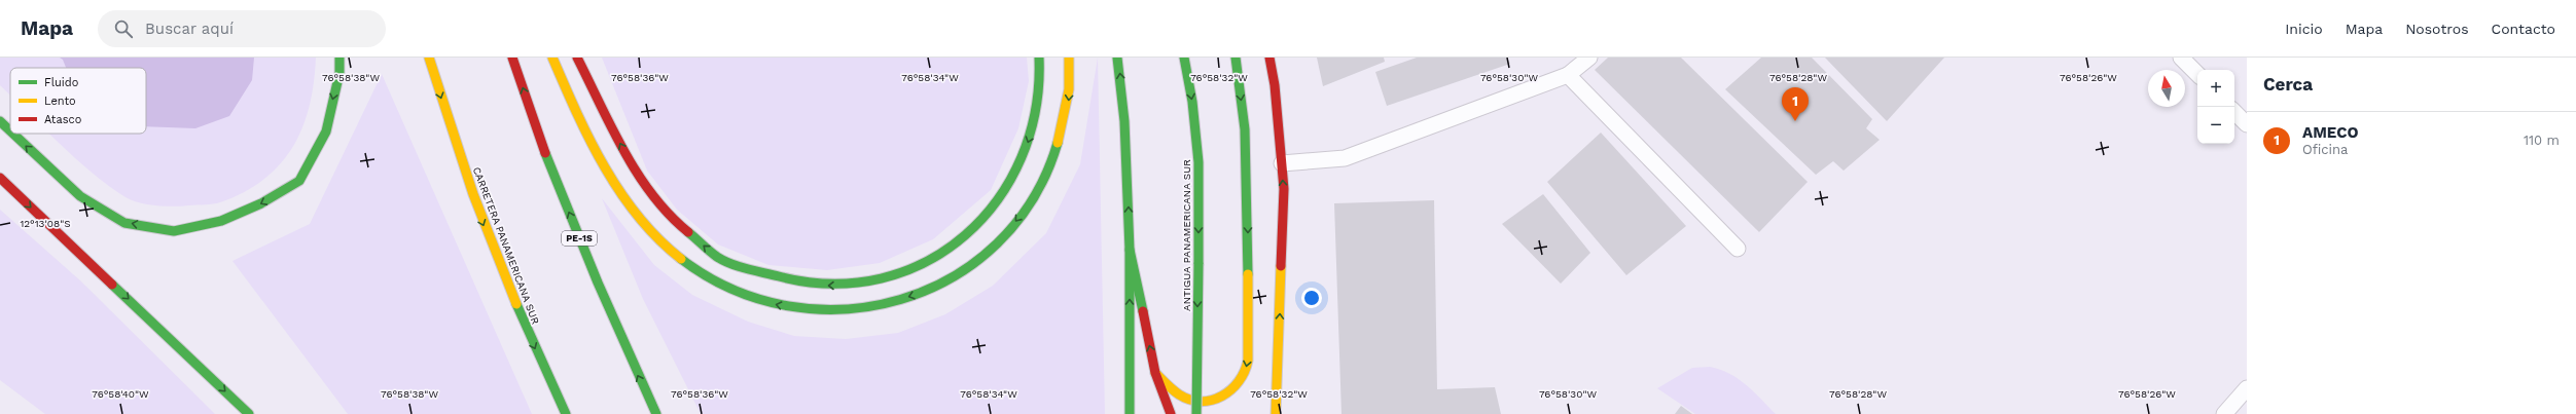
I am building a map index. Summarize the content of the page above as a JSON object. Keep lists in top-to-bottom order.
{
  "streets": {
    "main road": ["ANTIGUA PANAMERICANA SUR", "PE-1S", "CARRETERA PANAMERICANA SUR"]
  },
  "legend": ["Fluido", "Lento", "Atasco"],
  "north": "top",
  "page": {
    "header": "Mapa",
    "search": "Buscar aquí",
    "nav": [
      "Inicio",
      "Mapa",
      "Nosotros",
      "Contacto"
    ],
    "heading": "Cerca",
    "map_buttons": ["+", "−"],
    "pins": "1",
    "list": [
      {
        "mark": "1",
        "name": "AMECO",
        "note": "Oficina",
        "value": "110 m"
      }
    ]
  },
  "coordinates": [
    "76°58'38\"W",
    "76°58'36\"W",
    "76°58'34\"W",
    "76°58'32\"W",
    "76°58'30\"W",
    "76°58'28\"W",
    "76°58'26\"W",
    "12°13'08\"S",
    "76°58'40\"W"
  ]
}
